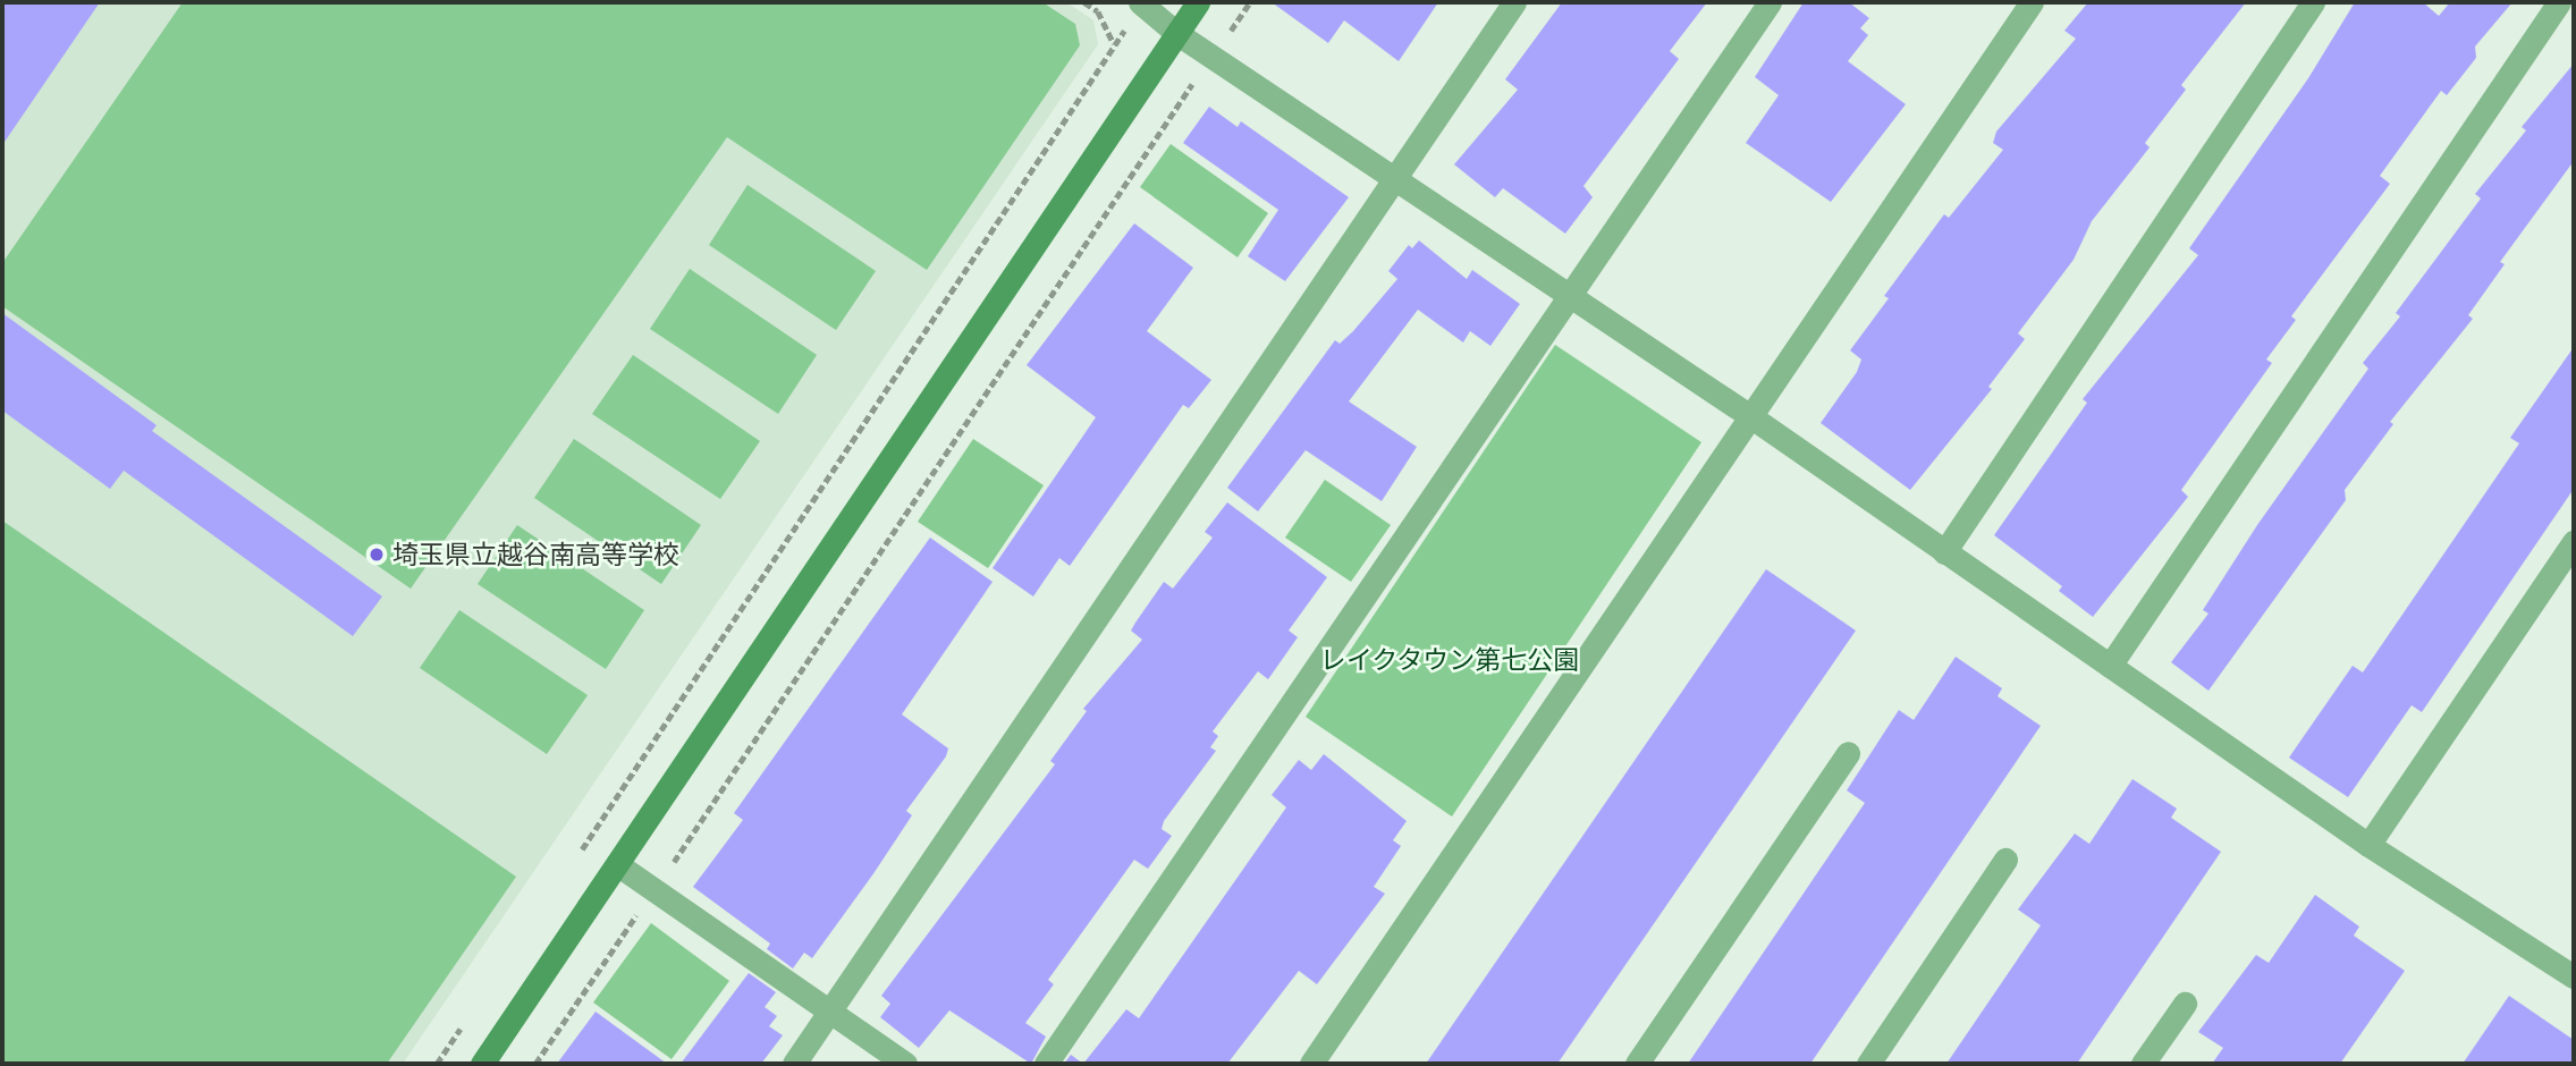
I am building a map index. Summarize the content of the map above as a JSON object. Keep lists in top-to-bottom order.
{
  "parks": ["レイクタウン第七公園"],
  "places": ["埼玉県立越谷南高等学校"]
}
